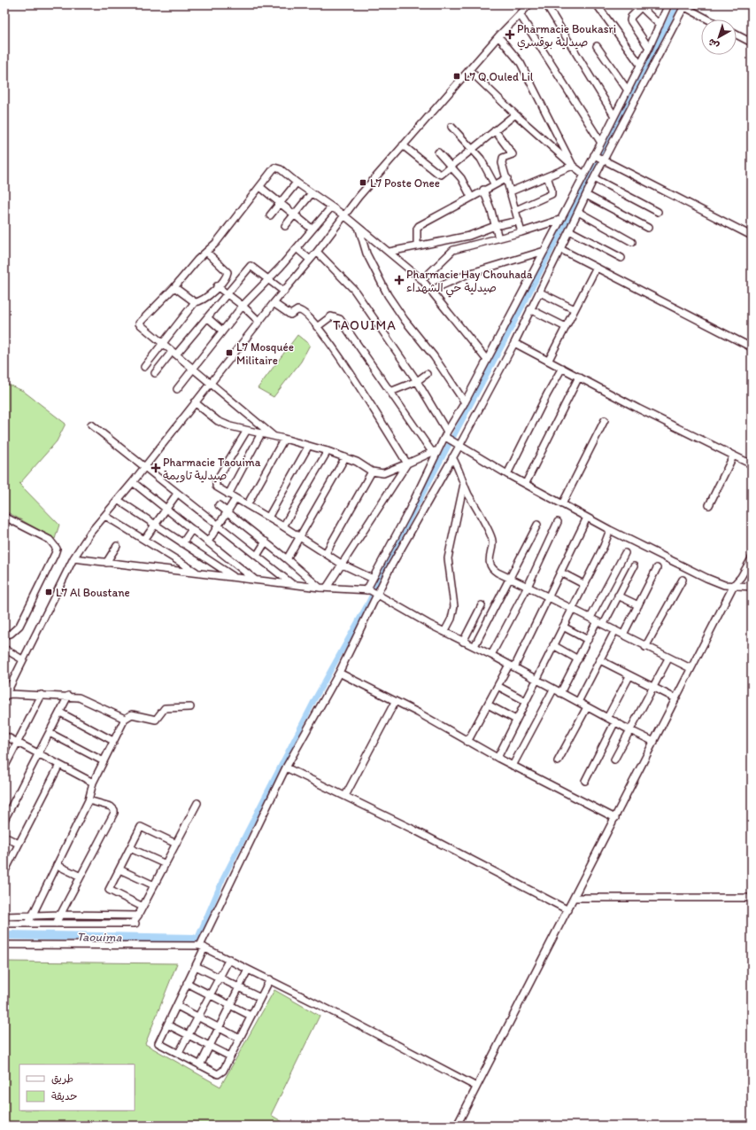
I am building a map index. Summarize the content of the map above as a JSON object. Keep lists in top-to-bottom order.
{
  "districts": ["TAOUIMA"],
  "water": ["Taouima"],
  "places": {
    "health": ["Pharmacie Boukasri صيدلية بوقسري", "Pharmacie Hay Chouhada صيدلية حي الشهداء", "Pharmacie Taouima صيدلية تاويمة"],
    "transit": [
      "L7 Q.Ouled Lil",
      "L7 Poste Onee",
      "L7 Mosquée Militaire",
      "L7 Al Boustane"
    ]
  },
  "legend": ["طريق", "حديقة"],
  "north": "bottom left"
}
